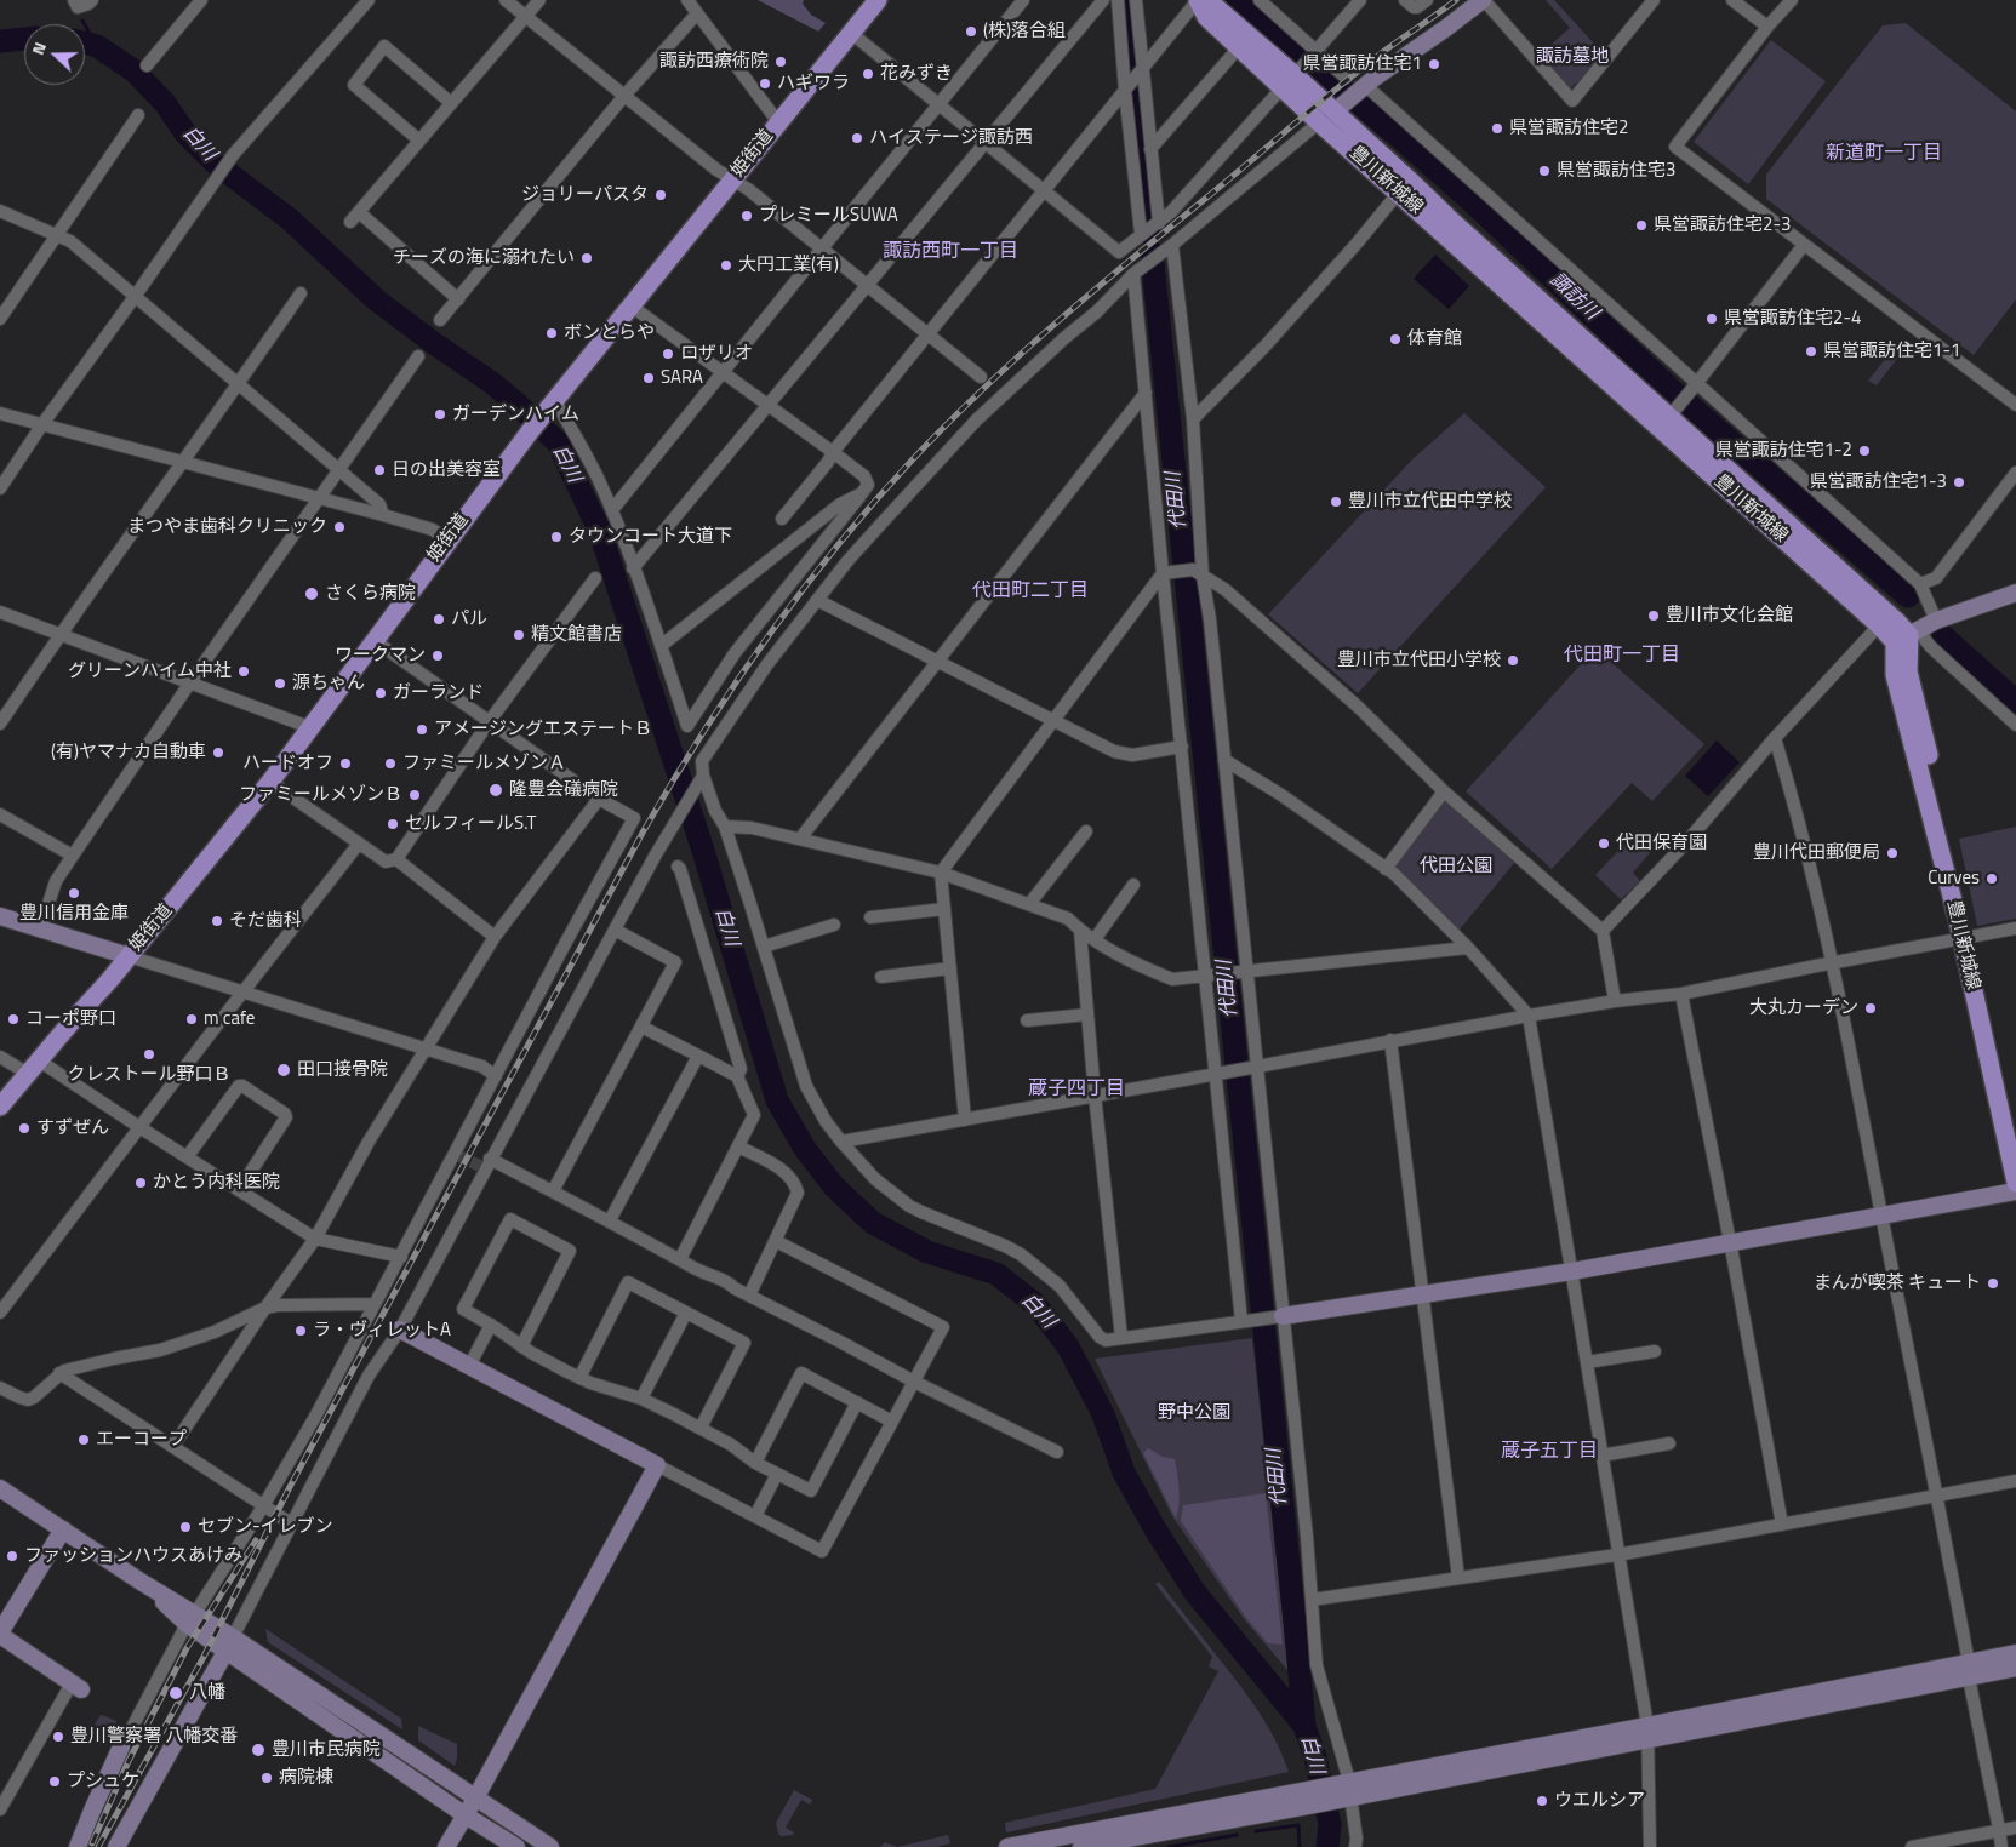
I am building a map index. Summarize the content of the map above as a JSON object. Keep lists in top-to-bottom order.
{
  "streets": {
    "main road": ["姫街道", "豊川新城線"]
  },
  "districts": [
    "新道町一丁目",
    "諏訪西町一丁目",
    "代田町二丁目",
    "代田町一丁目",
    "蔵子四丁目",
    "蔵子五丁目"
  ],
  "water": ["白川", "諏訪川", "代田川"],
  "parks": ["諏訪墓地", "代田公園", "野中公園"],
  "places": [
    "(株)落合組",
    "諏訪西療術院",
    "県営諏訪住宅1",
    "花みずき",
    "ハギワラ",
    "県営諏訪住宅2",
    "ハイステージ諏訪西",
    "県営諏訪住宅3",
    "ジョリーパスタ",
    "プレミールSUWA",
    "県営諏訪住宅2-3",
    "チーズの海に溺れたい",
    "大円工業(有)",
    "県営諏訪住宅2-4",
    "ボンとらや",
    "体育館",
    "県営諏訪住宅1-1",
    "ロザリオ",
    "SARA",
    "ガーデンハイム",
    "県営諏訪住宅1-2",
    "日の出美容室",
    "県営諏訪住宅1-3",
    "豊川市立代田中学校",
    "まつやま歯科クリニック",
    "タウンコート大道下",
    "さくら病院",
    "豊川市文化会館",
    "パル",
    "精文館書店",
    "ワークマン",
    "豊川市立代田小学校",
    "グリーンハイム中社",
    "源ちゃん",
    "ガーランド",
    "アメージングエステートＢ",
    "(有)ヤマナカ自動車",
    "ハードオフ",
    "ファミールメゾンＡ",
    "隆豊会礒病院",
    "ファミールメゾンＢ",
    "セルフィールS.T",
    "代田保育園",
    "豊川代田郵便局",
    "Curves",
    "豊川信用金庫",
    "そだ歯科",
    "大丸カーデン",
    "コーポ野口",
    "m cafe",
    "クレストール野口Ｂ",
    "田口接骨院",
    "すずぜん",
    "かとう内科医院",
    "まんが喫茶 キュート",
    "ラ・ヴィレットA",
    "エーコープ",
    "セブン-イレブン",
    "ファッションハウスあけみ",
    "八幡",
    "豊川警察署 八幡交番",
    "豊川市民病院",
    "病院棟",
    "プシュケ",
    "ウエルシア"
  ],
  "north": "left"
}
